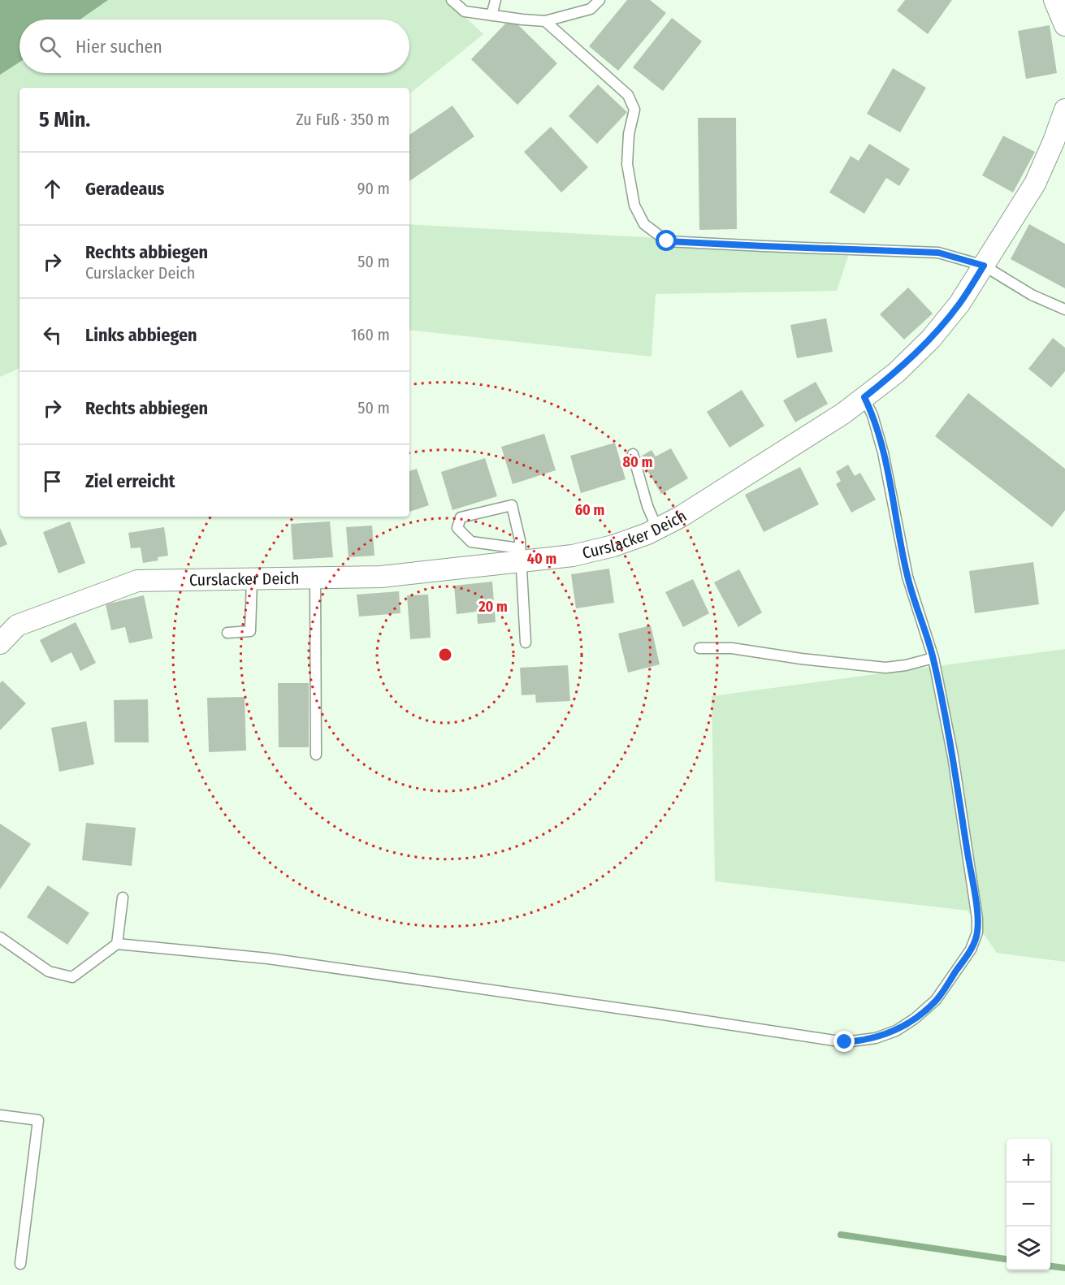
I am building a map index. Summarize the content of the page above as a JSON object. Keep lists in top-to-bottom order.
{
  "streets": {
    "street": ["Curslacker Deich"]
  },
  "page": {
    "search": "Hier suchen",
    "heading": ["5 Min.", "Zu Fuß · 350 m"],
    "list": [
      ["Geradeaus", "90 m"],
      ["Rechts abbiegen", "Curslacker Deich", "50 m"],
      ["Links abbiegen", "160 m"],
      ["Rechts abbiegen", "50 m"],
      "Ziel erreicht"
    ],
    "map_buttons": ["+", "−"]
  },
  "rings": [
    "80 m",
    "60 m",
    "40 m",
    "20 m"
  ]
}
